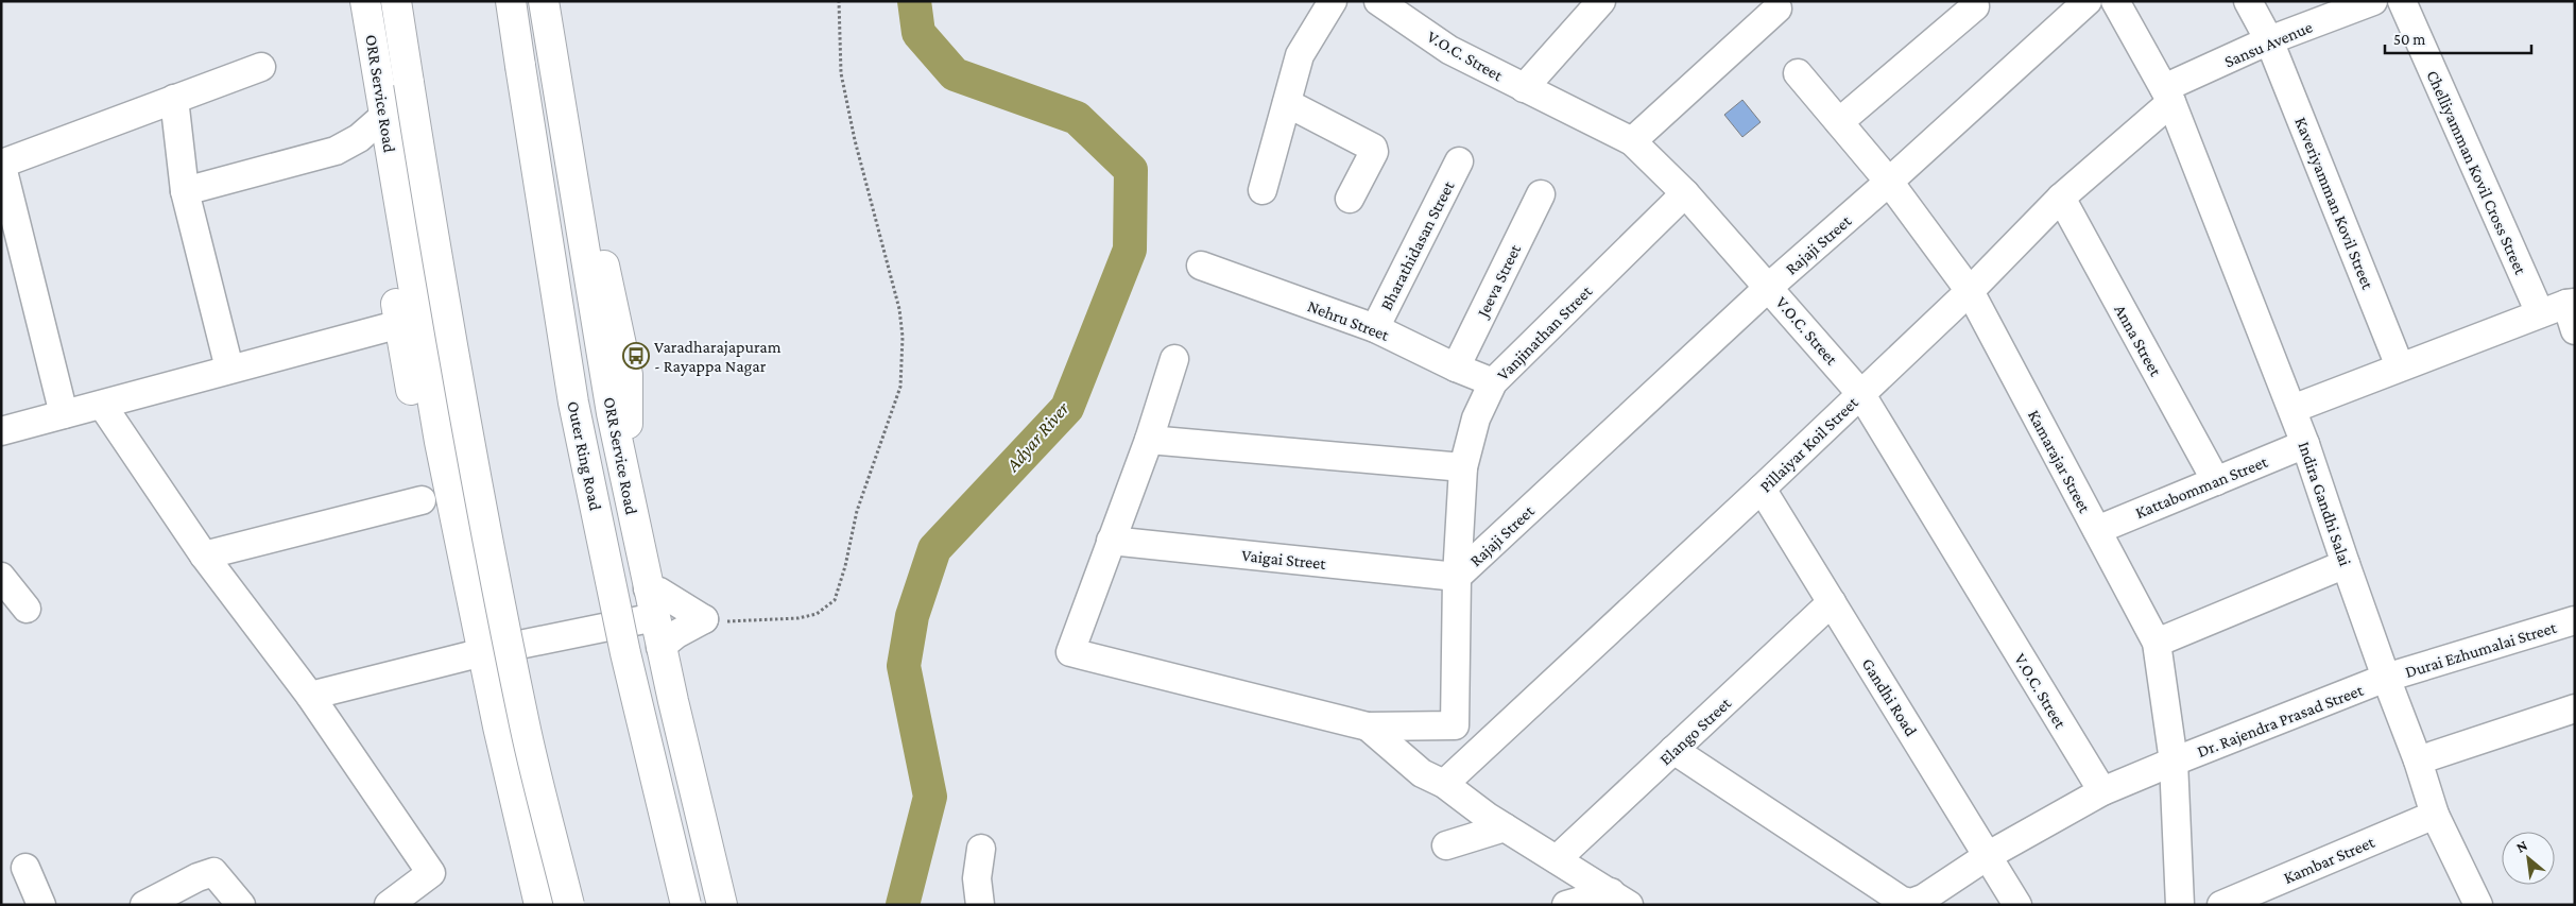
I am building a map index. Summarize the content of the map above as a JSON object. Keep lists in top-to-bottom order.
{
  "streets": {
    "main road": ["ORR Service Road", "Outer Ring Road"],
    "street": [
      "Sansu Avenue",
      "V.O.C. Street",
      "Chelliyamman Kovil Cross Street",
      "Kaveriyamman Kovil Street",
      "Rajaji Street",
      "Bharathidasan Street",
      "Jeeva Street",
      "Nehru Street",
      "Vanjinathan Street",
      "Anna Street",
      "Pillaiyar Koil Street",
      "Kamarajar Street",
      "Kattabomman Street",
      "Indira Gandhi Salai",
      "Vaigai Street",
      "Durai Ezhumalai Street",
      "Gandhi Road",
      "Dr. Rajendra Prasad Street",
      "Elango Street",
      "Kambar Street"
    ]
  },
  "crossings": [
    ["Sansu Avenue", "Kaveriyamman Kovil Street"],
    ["Sansu Avenue", "Pillaiyar Koil Street"],
    ["Sansu Avenue", "Indira Gandhi Salai"],
    ["V.O.C. Street", "Rajaji Street"],
    ["V.O.C. Street", "Vanjinathan Street"],
    ["V.O.C. Street", "Pillaiyar Koil Street"],
    ["V.O.C. Street", "Dr. Rajendra Prasad Street"],
    ["Rajaji Street", "Vanjinathan Street"],
    ["Rajaji Street", "Kamarajar Street"],
    ["Rajaji Street", "Vaigai Street"],
    ["Bharathidasan Street", "Nehru Street"],
    ["Jeeva Street", "Nehru Street"],
    ["Nehru Street", "Vanjinathan Street"],
    ["Vanjinathan Street", "Vaigai Street"],
    ["Anna Street", "Pillaiyar Koil Street"],
    ["Anna Street", "Kattabomman Street"],
    ["Pillaiyar Koil Street", "Kamarajar Street"],
    ["Pillaiyar Koil Street", "Indira Gandhi Salai"],
    ["Pillaiyar Koil Street", "Gandhi Road"],
    ["Kamarajar Street", "Kattabomman Street"],
    ["Kamarajar Street", "Dr. Rajendra Prasad Street"],
    ["Kattabomman Street", "Indira Gandhi Salai"],
    ["Indira Gandhi Salai", "Durai Ezhumalai Street"],
    ["Indira Gandhi Salai", "Dr. Rajendra Prasad Street"],
    ["Indira Gandhi Salai", "Kambar Street"],
    ["Durai Ezhumalai Street", "Dr. Rajendra Prasad Street"],
    ["Gandhi Road", "Dr. Rajendra Prasad Street"],
    ["Gandhi Road", "Elango Street"],
    ["Dr. Rajendra Prasad Street", "Elango Street"]
  ],
  "water": ["Adyar River"],
  "places": {
    "bus stop": ["Varadharajapuram - Rayappa Nagar"]
  },
  "scale_bar": "50 m",
  "north": "top left"
}
